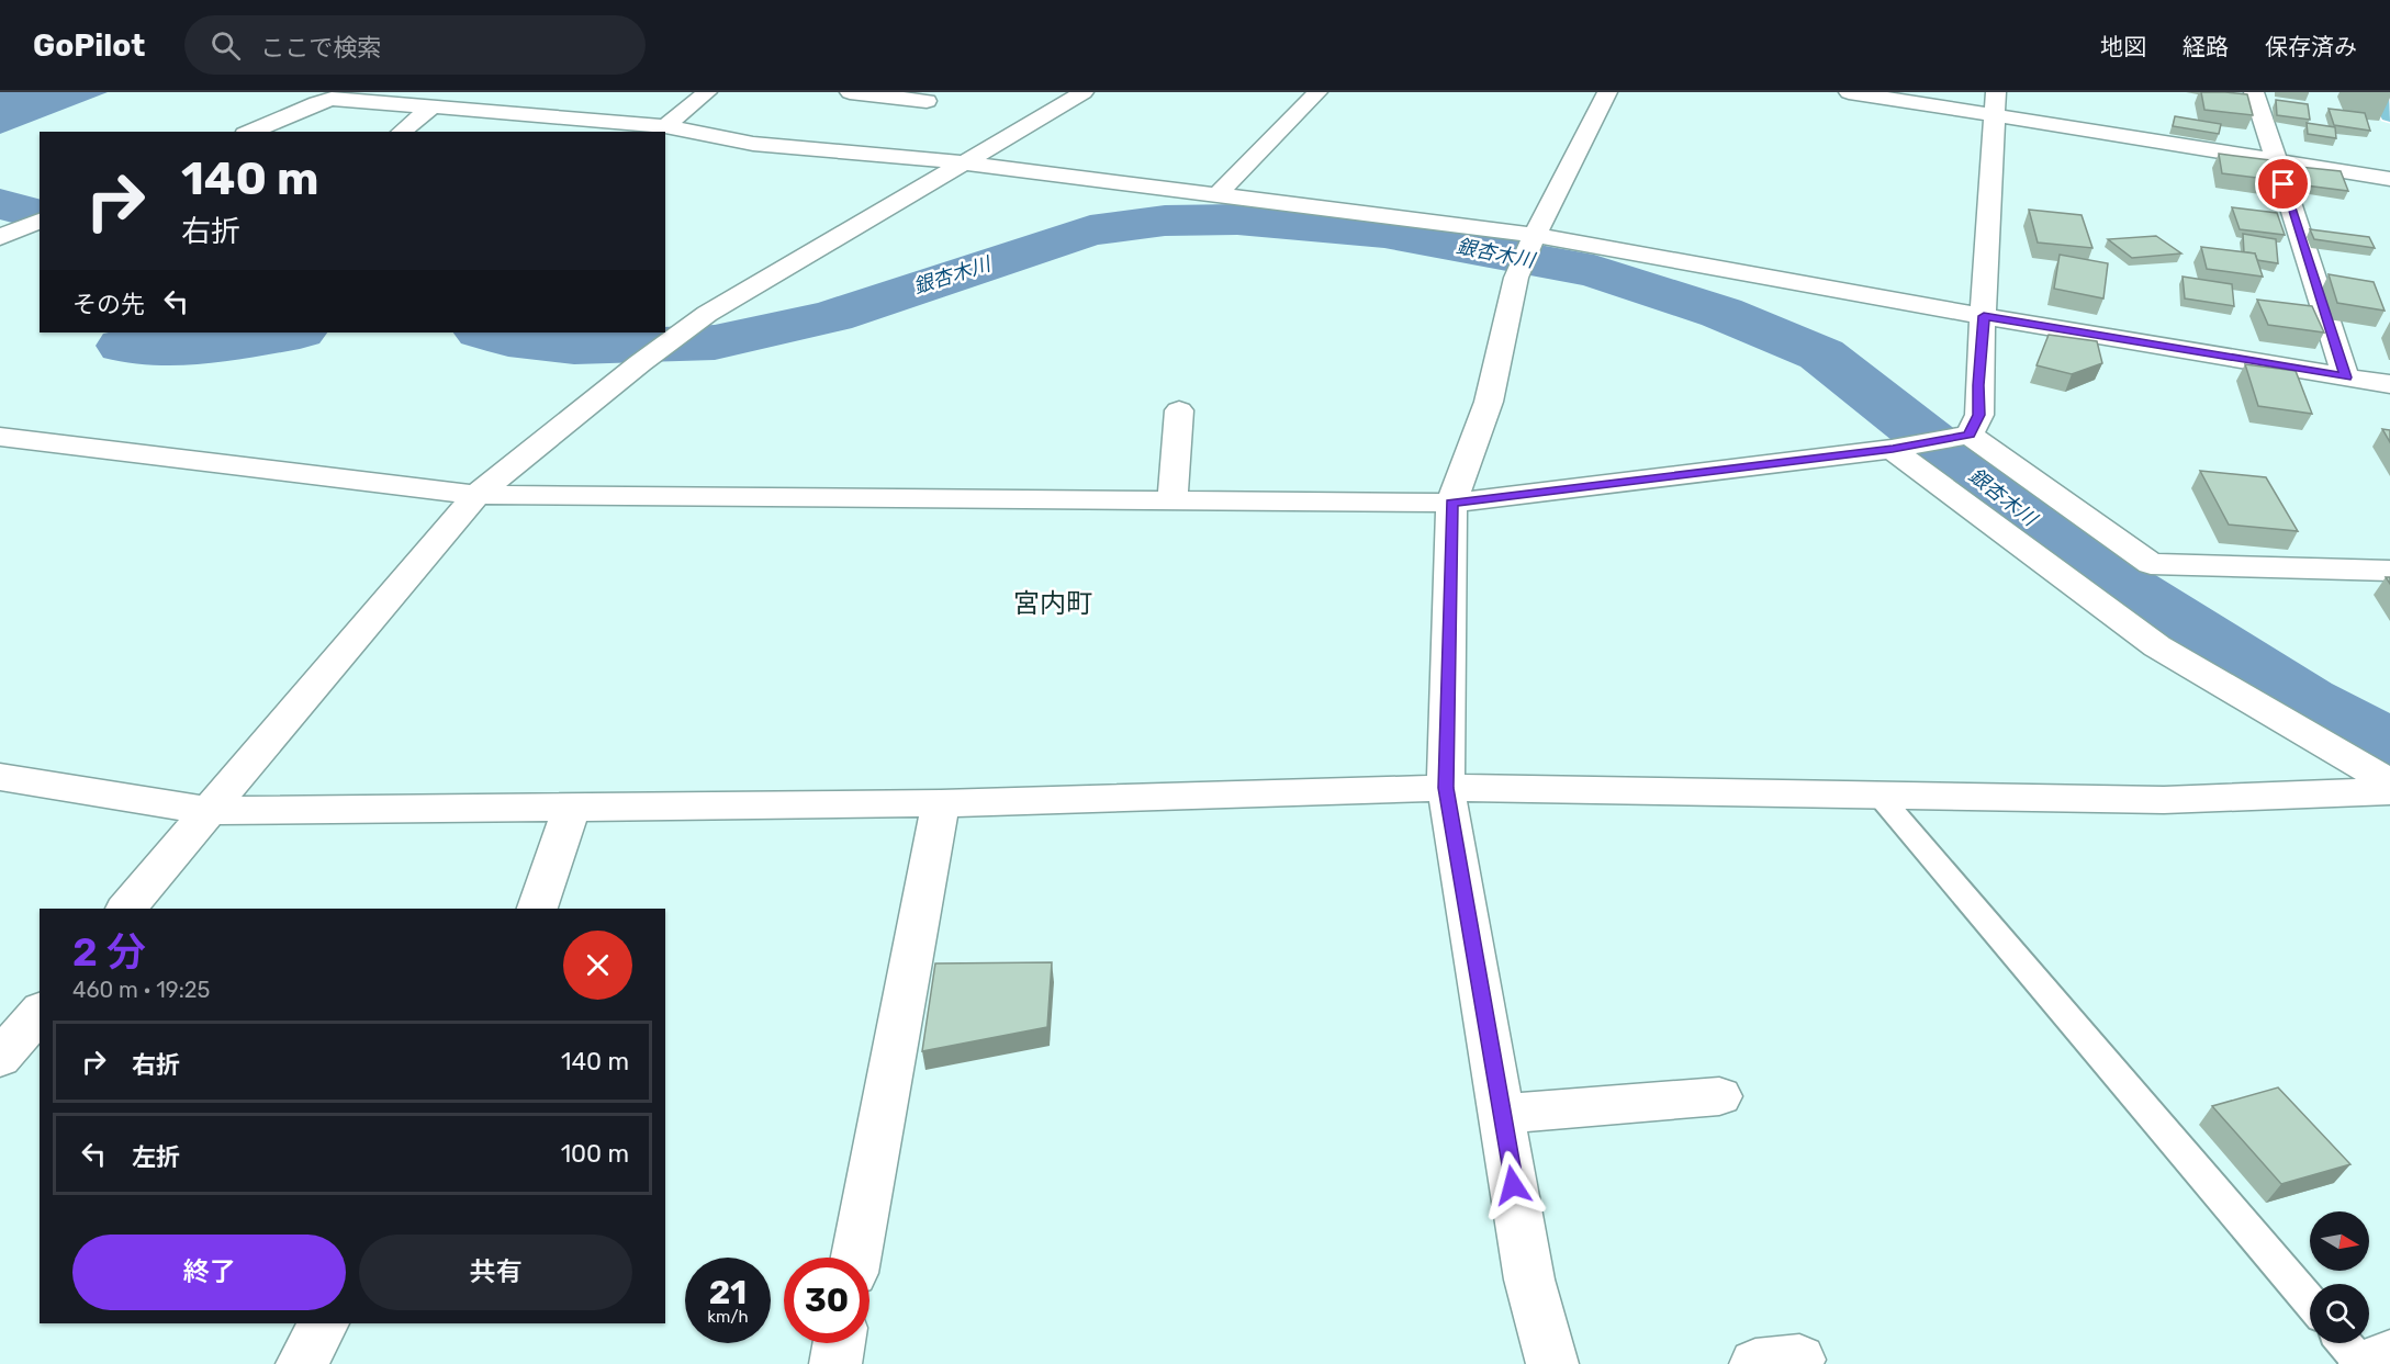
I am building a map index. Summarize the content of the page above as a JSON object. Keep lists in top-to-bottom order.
{
  "districts": ["宮内町"],
  "water": ["銀杏木川"],
  "north": "right",
  "page": {
    "header": "GoPilot",
    "search": "ここで検索",
    "nav": ["地図", "経路", "保存済み"],
    "turn": ["140 m", "右折"],
    "then": "その先",
    "heading": ["2 分", "460 m · 19:25"],
    "list": [
      {
        "name": "右折",
        "value": "140 m"
      },
      {
        "name": "左折",
        "value": "100 m"
      }
    ],
    "buttons": ["終了", "共有"],
    "speed": "21 km/h",
    "limit": "30"
  }
}
